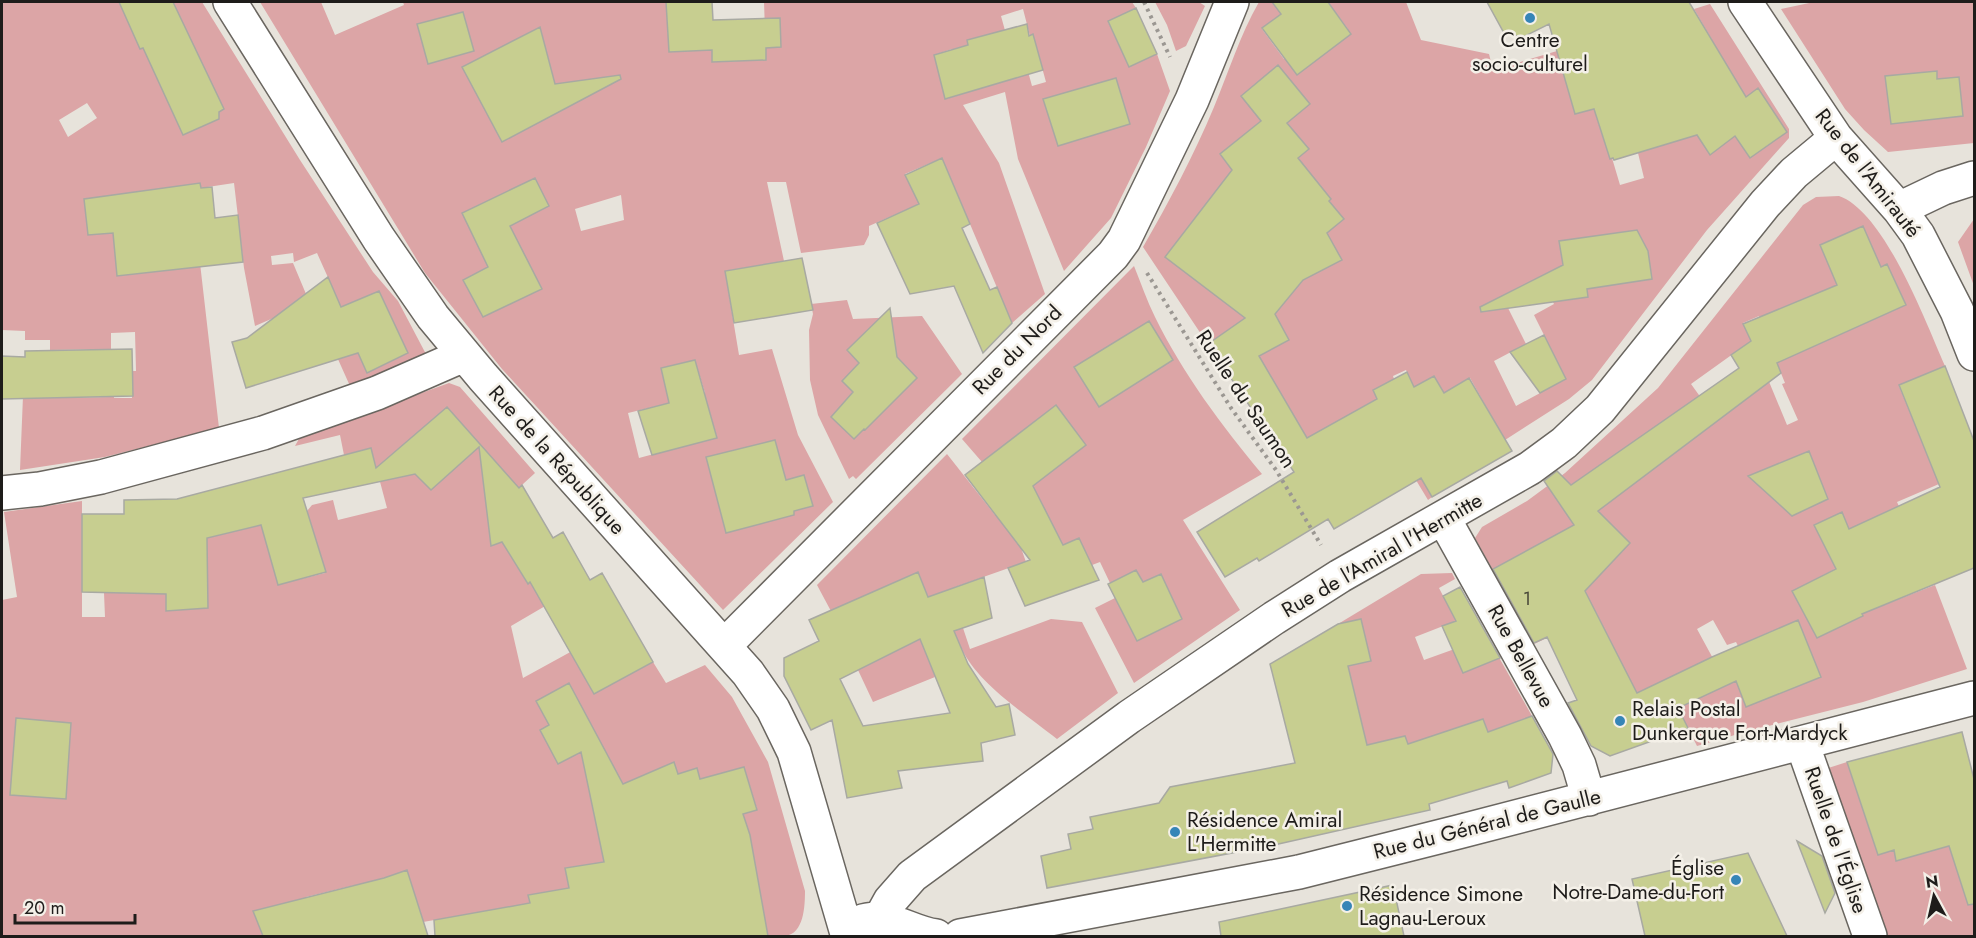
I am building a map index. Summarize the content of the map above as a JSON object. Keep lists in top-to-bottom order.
{
  "streets": {
    "street": [
      "Rue de l'Amirauté",
      "Rue du Nord",
      "Rue de la République",
      "Rue de l'Amiral l'Hermitte",
      "Rue Bellevue",
      "Rue du Général de Gaulle",
      "Ruelle de l'Église"
    ],
    "path": ["Ruelle du Saumon"]
  },
  "crossings": [
    ["Rue de l'Amirauté", "Rue de l'Amiral l'Hermitte"],
    ["Rue du Nord", "Ruelle du Saumon"],
    ["Rue du Nord", "Rue de la République"],
    ["Ruelle du Saumon", "Rue de l'Amiral l'Hermitte"],
    ["Rue de l'Amiral l'Hermitte", "Rue Bellevue"],
    ["Rue Bellevue", "Rue du Général de Gaulle"],
    ["Rue du Général de Gaulle", "Ruelle de l'Église"]
  ],
  "places": [
    "Centre socio-culturel",
    "Relais Postal Dunkerque Fort-Mardyck",
    "Résidence Amiral L'Hermitte",
    "Église Notre-Dame-du-Fort",
    "Résidence Simone Lagnau-Leroux"
  ],
  "house_numbers": ["1"],
  "scale_bar": "20 m",
  "north": "top"
}
